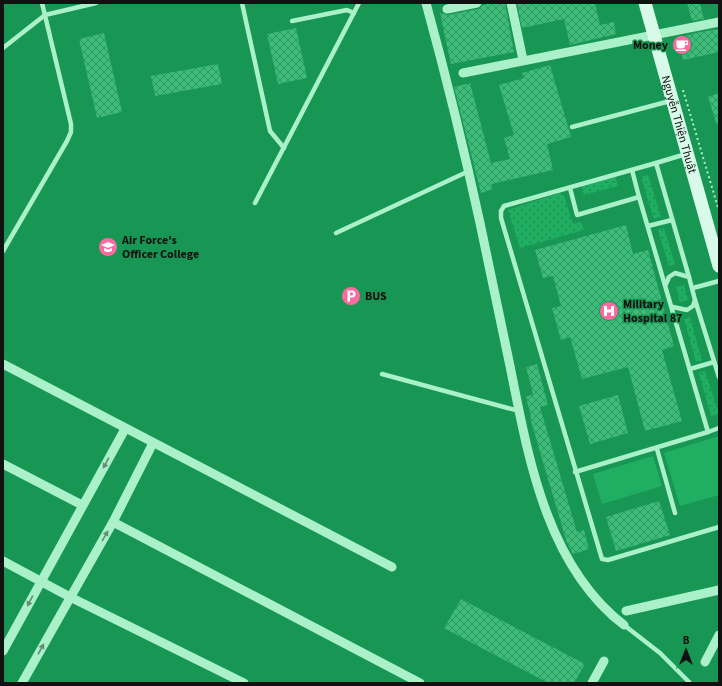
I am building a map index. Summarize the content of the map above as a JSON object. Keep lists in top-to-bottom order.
{
  "streets": {
    "street": ["Nguyễn Thiện Thuật"]
  },
  "places": {
    "cafe": ["Money"],
    "school or university": ["Air Force's Officer College"],
    "parking": ["BUS"],
    "hospital": ["Military Hospital 87"]
  },
  "north": "top"
}
